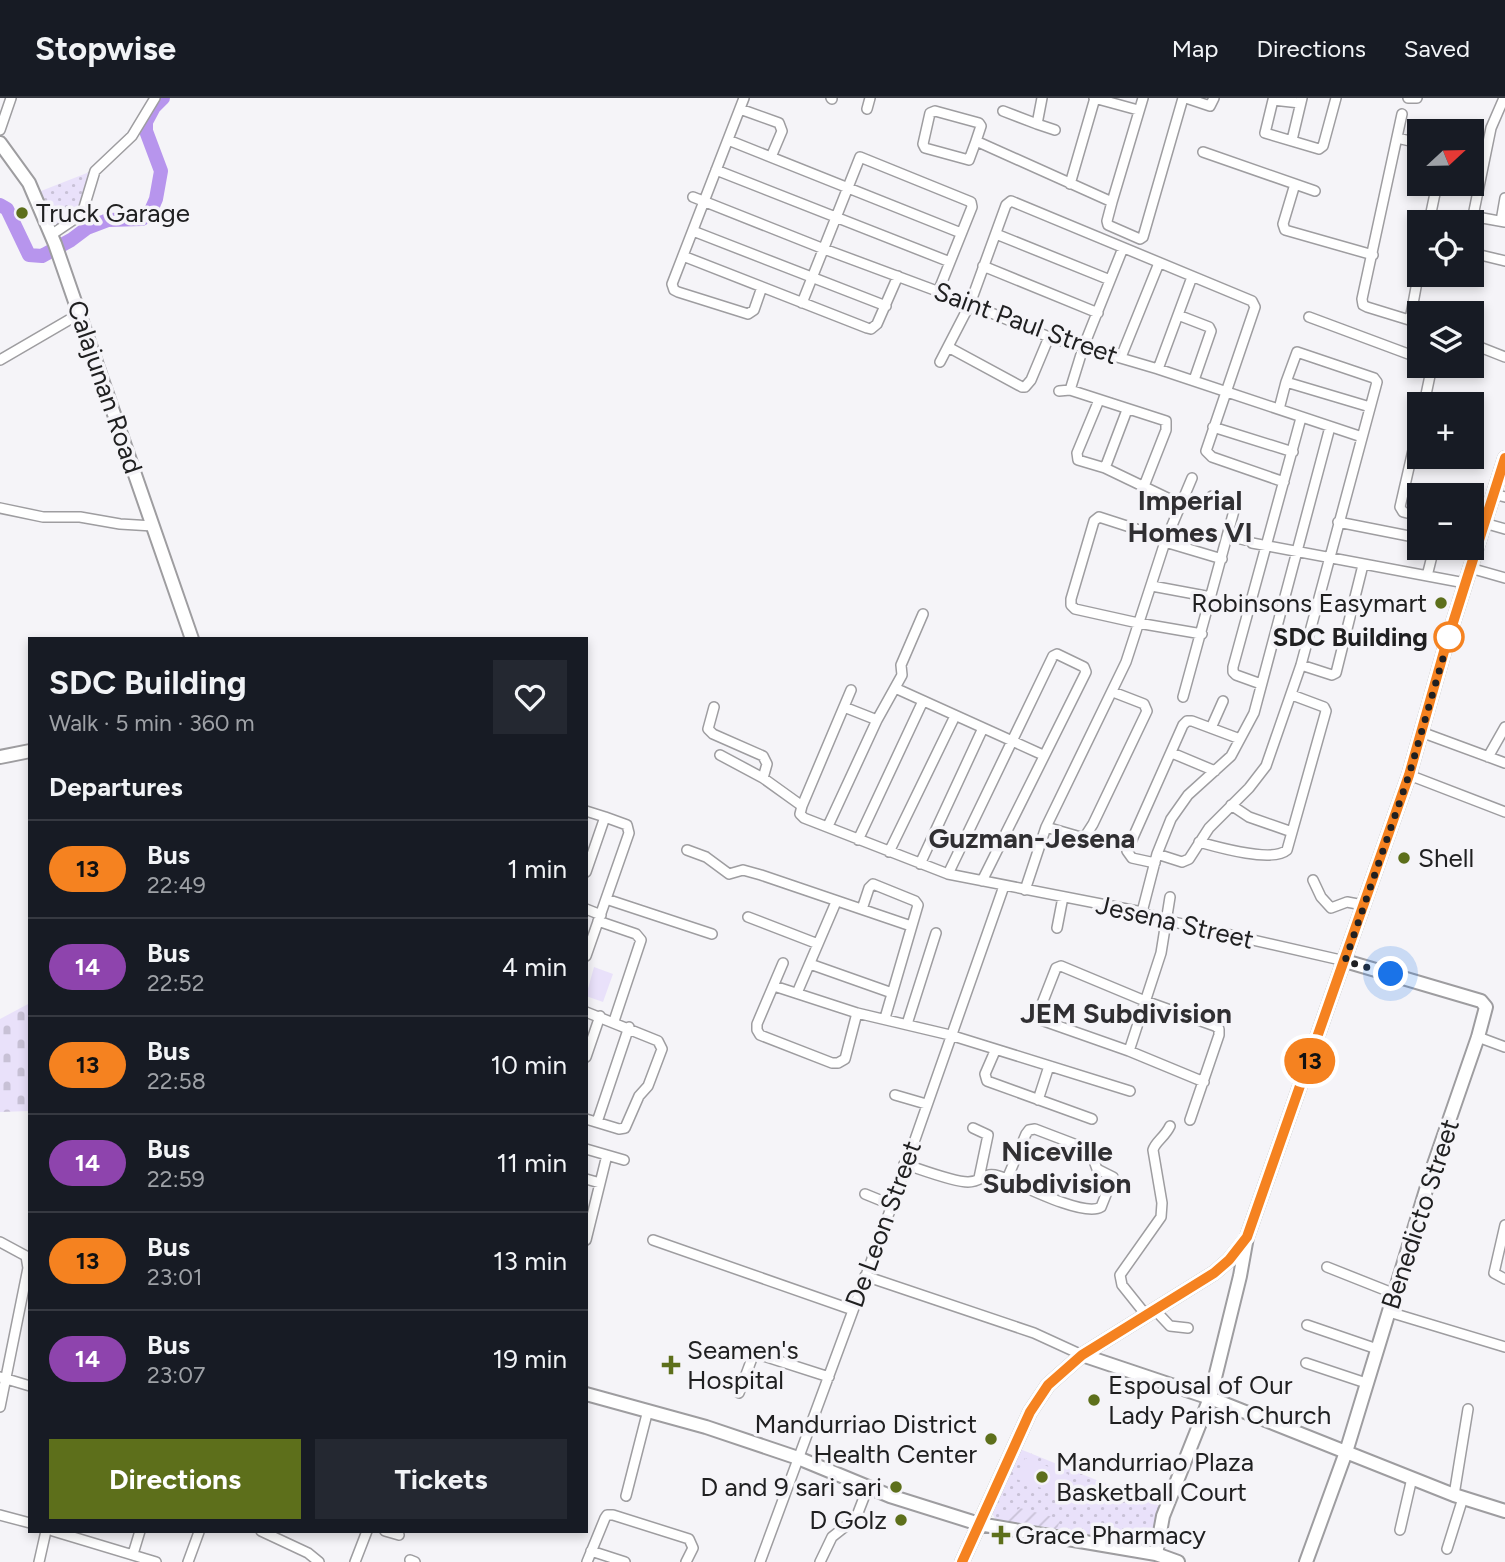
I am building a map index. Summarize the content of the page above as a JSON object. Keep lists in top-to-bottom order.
{
  "streets": {
    "main road": ["Calajunan Road", "Benedicto Street"],
    "street": ["Saint Paul Street", "Jesena Street", "De Leon Street"]
  },
  "crossings": [
    ["Jesena Street", "Benedicto Street"],
    ["Jesena Street", "De Leon Street"]
  ],
  "districts": [
    "Imperial Homes VI",
    "Guzman-Jesena",
    "JEM Subdivision",
    "Niceville Subdivision"
  ],
  "places": {
    "other": [
      "Truck Garage",
      "Robinsons Easymart",
      "SDC Building",
      "Shell",
      "Espousal of Our Lady Parish Church",
      "Mandurriao District Health Center",
      "Mandurriao Plaza Basketball Court",
      "D and 9 sari sari",
      "D Golz"
    ],
    "health": ["Seamen's Hospital", "Grace Pharmacy"]
  },
  "lines": ["bus line 13"],
  "north": "right",
  "page": {
    "header": "Stopwise",
    "nav": ["Map", "Directions", "Saved"],
    "on_map": "13",
    "map_buttons": ["+", "−"],
    "heading": [
      ["SDC Building", "Walk · 5 min · 360 m"],
      "Departures"
    ],
    "list": [
      {
        "mark": "13",
        "name": "Bus",
        "note": "22:49",
        "value": "1 min"
      },
      {
        "mark": "14",
        "name": "Bus",
        "note": "22:52",
        "value": "4 min"
      },
      {
        "mark": "13",
        "name": "Bus",
        "note": "22:58",
        "value": "10 min"
      },
      {
        "mark": "14",
        "name": "Bus",
        "note": "22:59",
        "value": "11 min"
      },
      {
        "mark": "13",
        "name": "Bus",
        "note": "23:01",
        "value": "13 min"
      },
      {
        "mark": "14",
        "name": "Bus",
        "note": "23:07",
        "value": "19 min"
      }
    ],
    "buttons": ["Directions", "Tickets"]
  }
}
